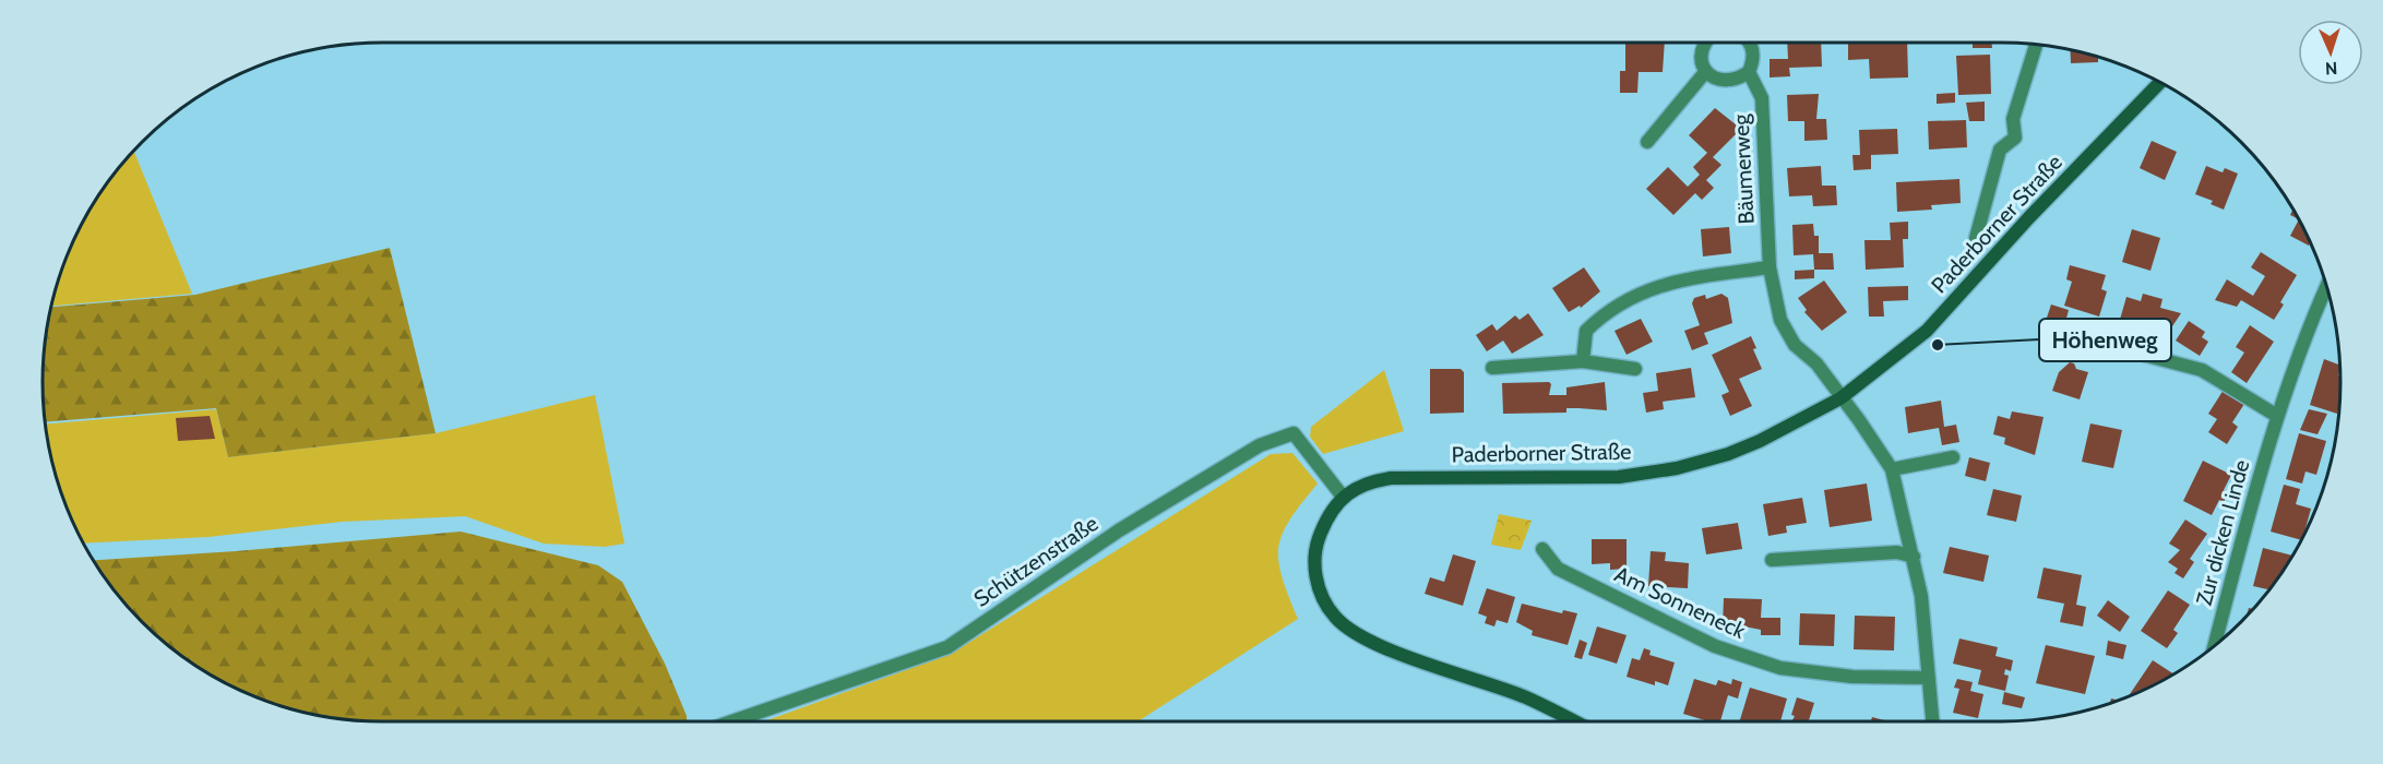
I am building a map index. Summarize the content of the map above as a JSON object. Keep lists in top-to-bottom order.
{
  "streets": {
    "main road": ["Paderborner Straße"],
    "street": [
      "Bäumerweg",
      "Zur dicken Linde",
      "Schützenstraße",
      "Am Sonneneck"
    ]
  },
  "crossings": [
    ["Bäumerweg", "Paderborner Straße"],
    ["Bäumerweg", "Am Sonneneck"],
    ["Paderborner Straße", "Schützenstraße"]
  ],
  "places": ["Höhenweg"],
  "north": "bottom"
}
